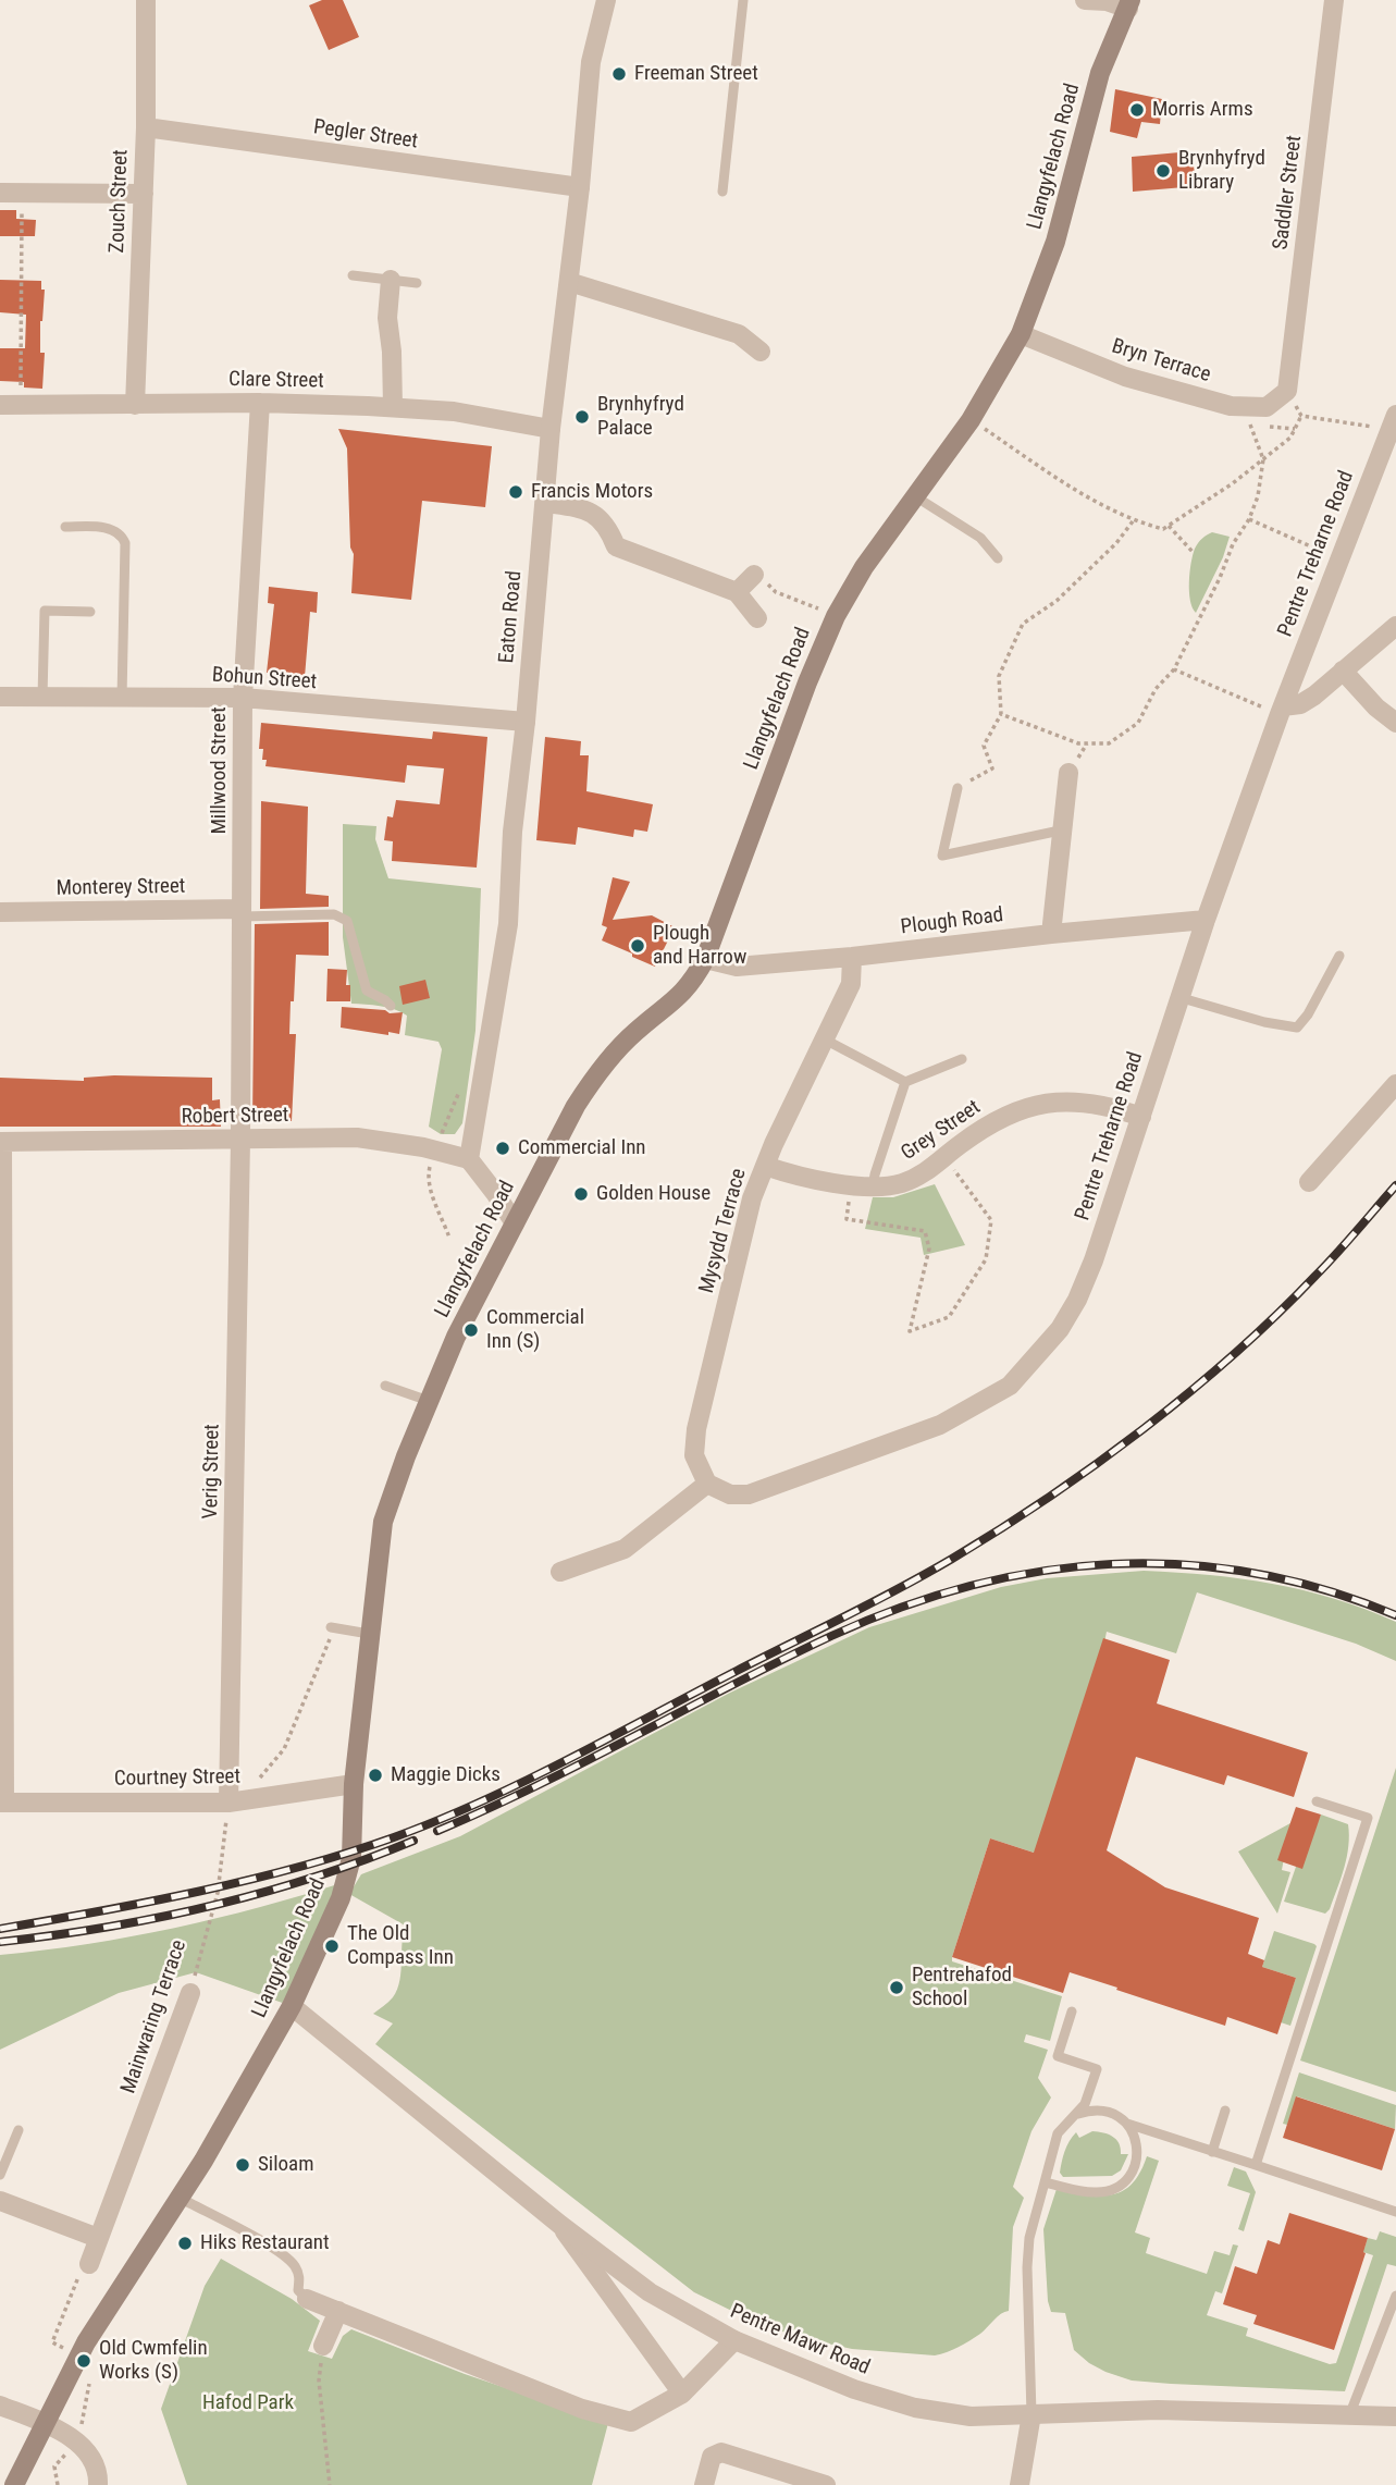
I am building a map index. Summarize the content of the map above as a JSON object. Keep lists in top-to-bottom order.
{
  "streets": {
    "main road": ["Llangyfelach Road"],
    "street": [
      "Pegler Street",
      "Saddler Street",
      "Zouch Street",
      "Bryn Terrace",
      "Clare Street",
      "Pentre Treharne Road",
      "Eaton Road",
      "Bohun Street",
      "Millwood Street",
      "Monterey Street",
      "Plough Road",
      "Robert Street",
      "Grey Street",
      "Mysydd Terrace",
      "Verig Street",
      "Courtney Street",
      "Mainwaring Terrace",
      "Pentre Mawr Road"
    ]
  },
  "crossings": [
    ["Pegler Street", "Zouch Street"],
    ["Pegler Street", "Eaton Road"],
    ["Llangyfelach Road", "Bryn Terrace"],
    ["Llangyfelach Road", "Plough Road"],
    ["Llangyfelach Road", "Courtney Street"],
    ["Llangyfelach Road", "Pentre Mawr Road"],
    ["Saddler Street", "Bryn Terrace"],
    ["Zouch Street", "Clare Street"],
    ["Clare Street", "Eaton Road"],
    ["Clare Street", "Millwood Street"],
    ["Pentre Treharne Road", "Plough Road"],
    ["Pentre Treharne Road", "Grey Street"],
    ["Pentre Treharne Road", "Mysydd Terrace"],
    ["Eaton Road", "Bohun Street"],
    ["Eaton Road", "Robert Street"],
    ["Bohun Street", "Millwood Street"],
    ["Millwood Street", "Monterey Street"],
    ["Millwood Street", "Robert Street"],
    ["Millwood Street", "Verig Street"],
    ["Plough Road", "Mysydd Terrace"],
    ["Robert Street", "Verig Street"],
    ["Grey Street", "Mysydd Terrace"],
    ["Verig Street", "Courtney Street"],
    ["Verig Street", "Mainwaring Terrace"],
    ["Courtney Street", "Mainwaring Terrace"]
  ],
  "parks": ["Hafod Park"],
  "places": [
    "Freeman Street",
    "Morris Arms",
    "Brynhyfryd Library",
    "Brynhyfryd Palace",
    "Francis Motors",
    "Plough and Harrow",
    "Commercial Inn",
    "Golden House",
    "Commercial Inn (S)",
    "Maggie Dicks",
    "The Old Compass Inn",
    "Pentrehafod School",
    "Siloam",
    "Hiks Restaurant",
    "Old Cwmfelin Works (S)"
  ]
}
